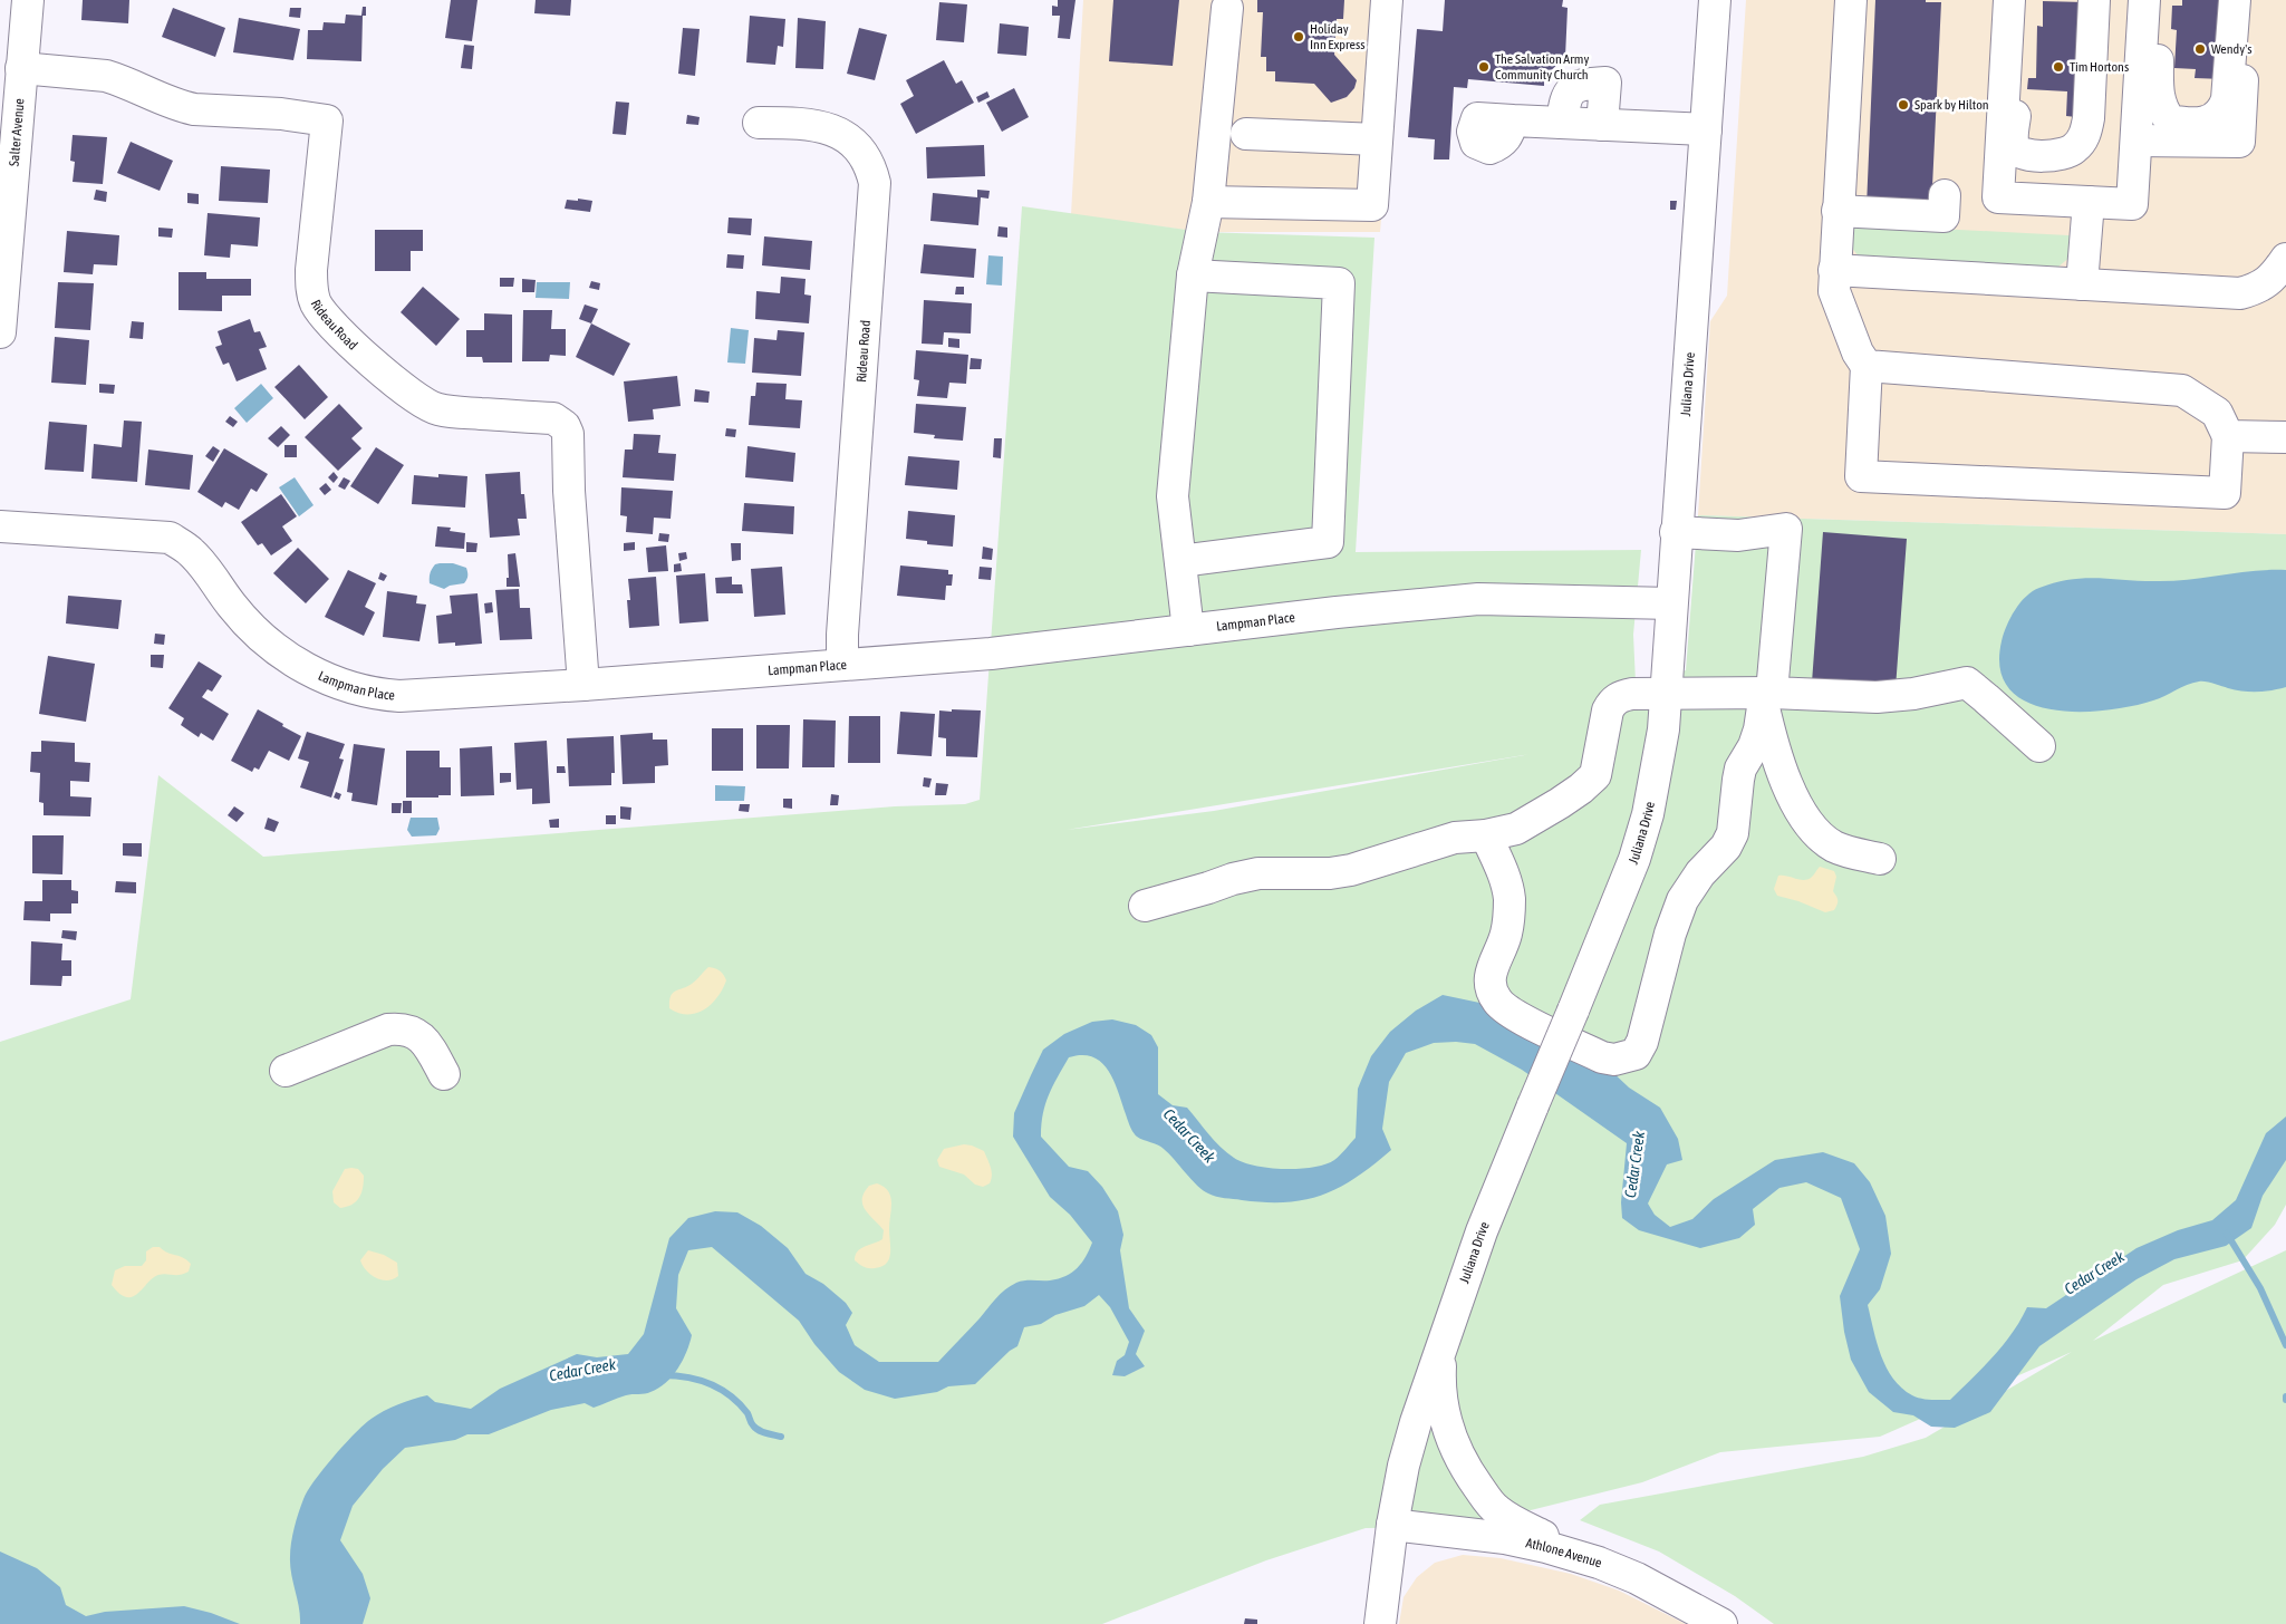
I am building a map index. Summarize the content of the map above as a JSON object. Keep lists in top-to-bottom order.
{
  "streets": {
    "street": [
      "Salter Avenue",
      "Rideau Road",
      "Juliana Drive",
      "Lampman Place",
      "Athlone Avenue"
    ]
  },
  "crossings": [
    ["Salter Avenue", "Rideau Road"],
    ["Rideau Road", "Lampman Place"],
    ["Juliana Drive", "Lampman Place"],
    ["Juliana Drive", "Athlone Avenue"]
  ],
  "water": ["Cedar Creek"],
  "places": [
    "Holiday Inn Express",
    "Wendy's",
    "The Salvation Army Community Church",
    "Tim Hortons",
    "Spark by Hilton"
  ]
}
